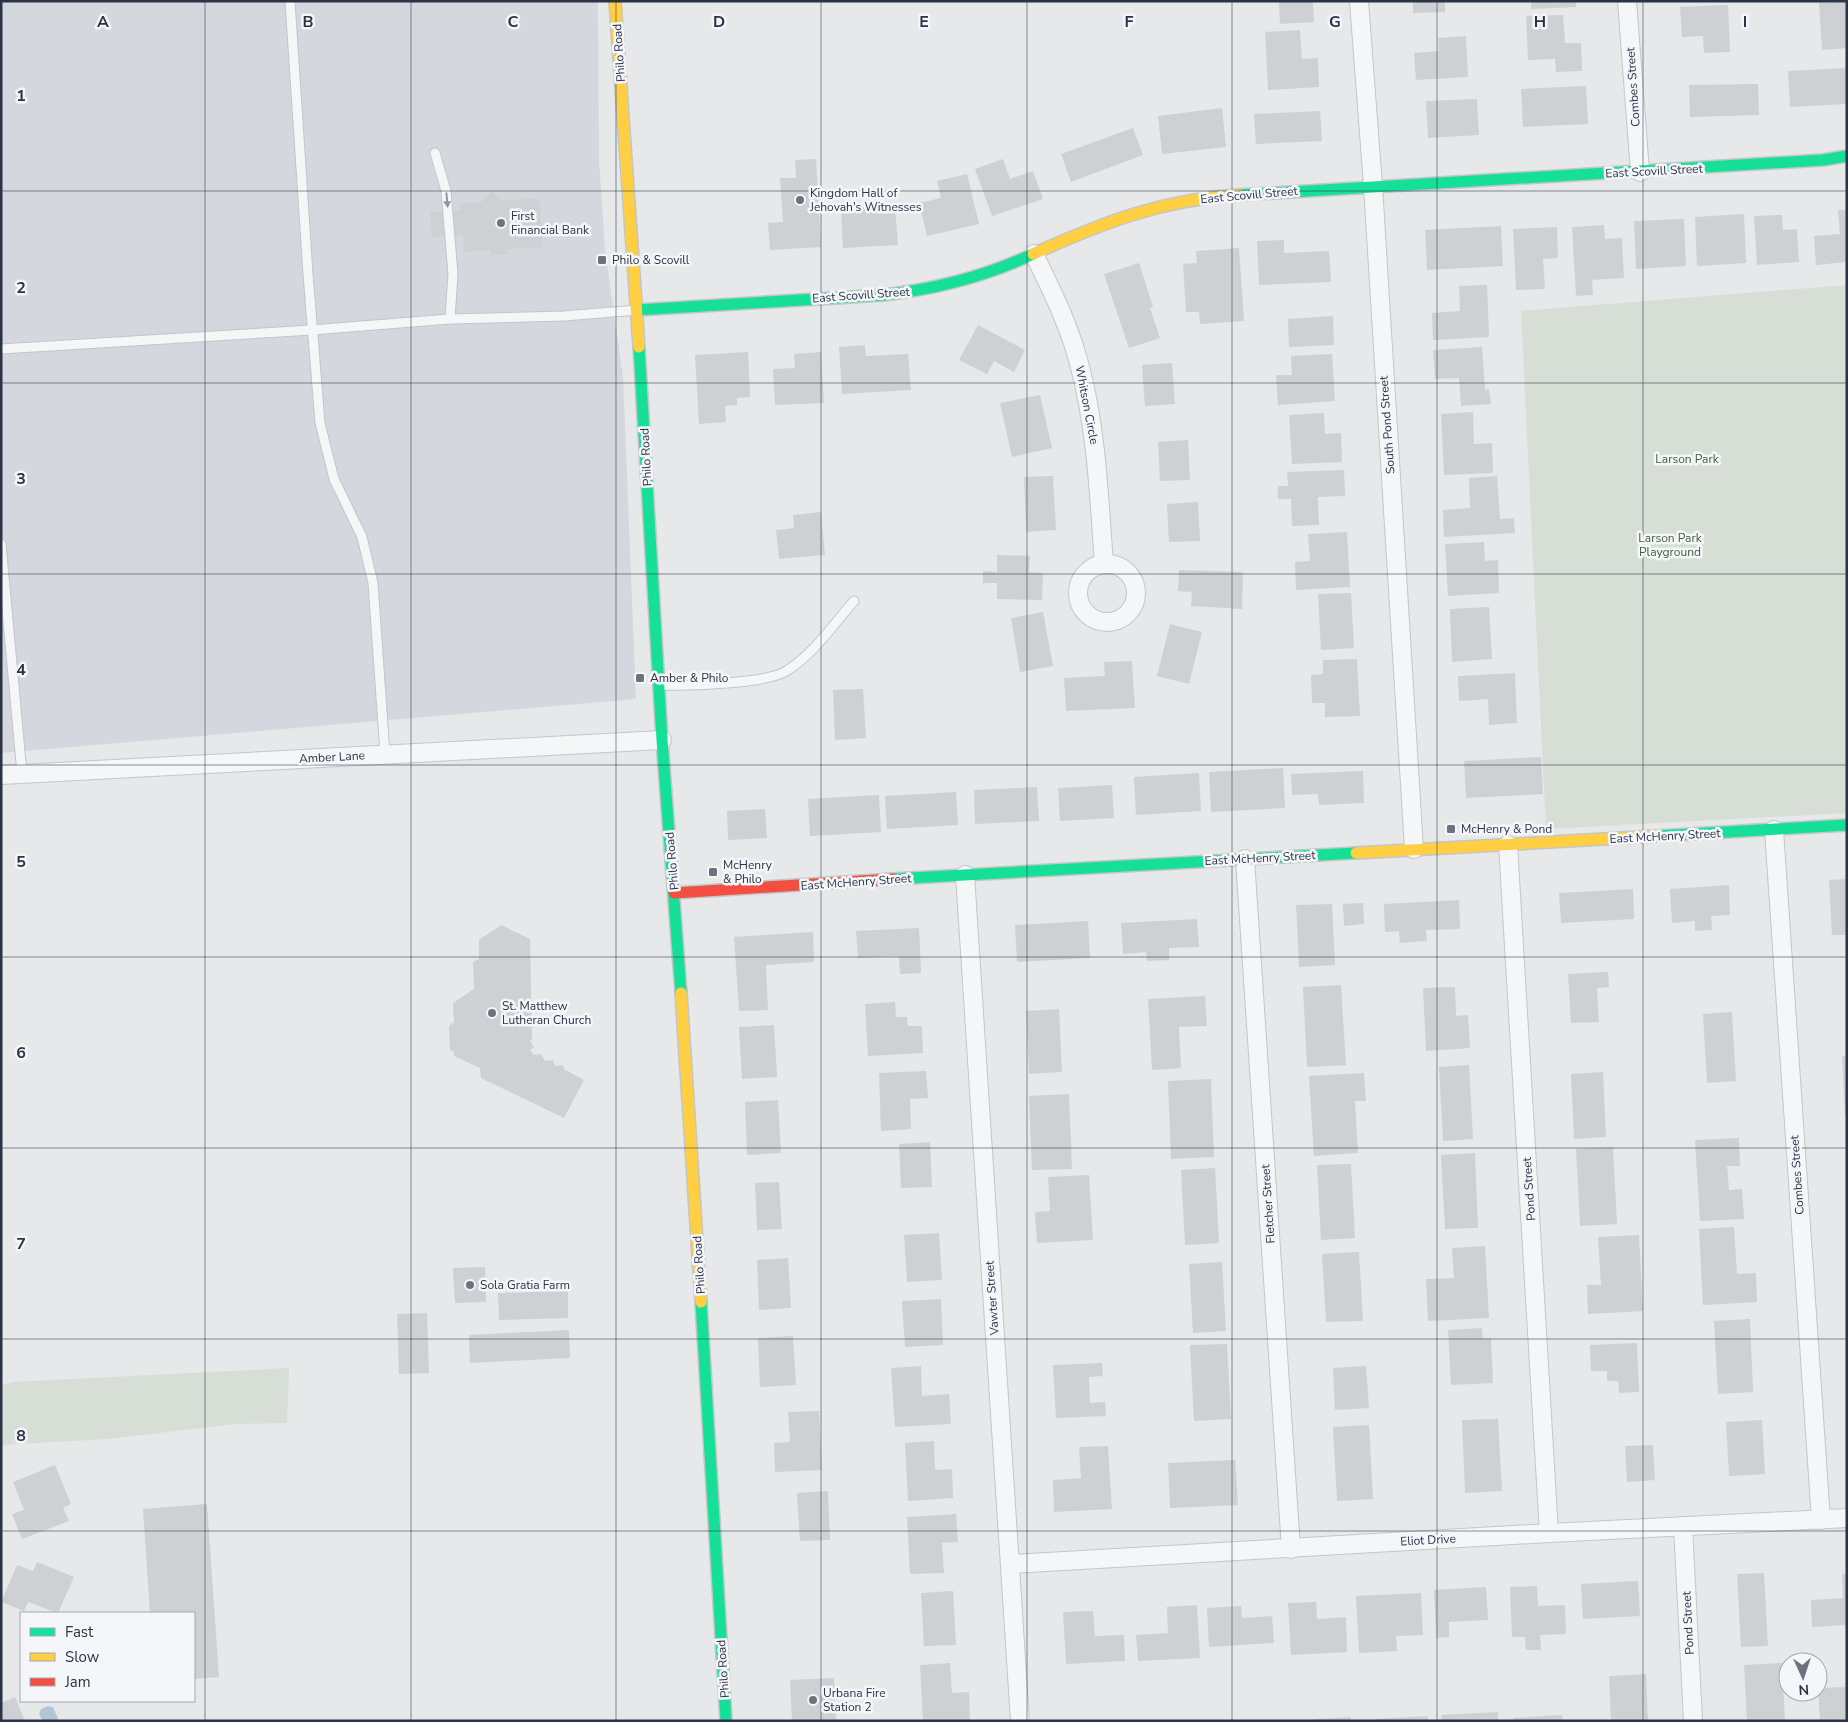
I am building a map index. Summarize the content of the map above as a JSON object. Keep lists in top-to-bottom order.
{
  "streets": {
    "street": [
      "Philo Road",
      "Combes Street",
      "East Scovill Street",
      "Whitson Circle",
      "South Pond Street",
      "Amber Lane",
      "East McHenry Street",
      "Pond Street",
      "Fletcher Street",
      "Vawter Street",
      "Eliot Drive"
    ]
  },
  "crossings": [
    ["Philo Road", "East Scovill Street"],
    ["Philo Road", "Amber Lane"],
    ["Philo Road", "East McHenry Street"],
    ["Combes Street", "East Scovill Street"],
    ["Combes Street", "East McHenry Street"],
    ["Combes Street", "Eliot Drive"],
    ["East Scovill Street", "Whitson Circle"],
    ["East Scovill Street", "South Pond Street"],
    ["South Pond Street", "East McHenry Street"],
    ["East McHenry Street", "Pond Street"],
    ["East McHenry Street", "Fletcher Street"],
    ["East McHenry Street", "Vawter Street"],
    ["Pond Street", "Eliot Drive"],
    ["Fletcher Street", "Eliot Drive"],
    ["Vawter Street", "Eliot Drive"]
  ],
  "parks": ["Larson Park", "Larson Park Playground"],
  "places": {
    "other": [
      "Kingdom Hall of Jehovah's Witnesses",
      "First Financial Bank",
      "St. Matthew Lutheran Church",
      "Sola Gratia Farm",
      "Urbana Fire Station 2"
    ],
    "transit": [
      "Philo & Scovill",
      "Amber & Philo",
      "McHenry & Pond",
      "McHenry & Philo"
    ]
  },
  "legend": ["Fast", "Slow", "Jam"],
  "north": "bottom",
  "grid": {
    "columns": [
      "A",
      "B",
      "C",
      "D",
      "E",
      "F",
      "G",
      "H",
      "I"
    ],
    "rows": [
      "1",
      "2",
      "3",
      "4",
      "5",
      "6",
      "7",
      "8"
    ]
  }
}
